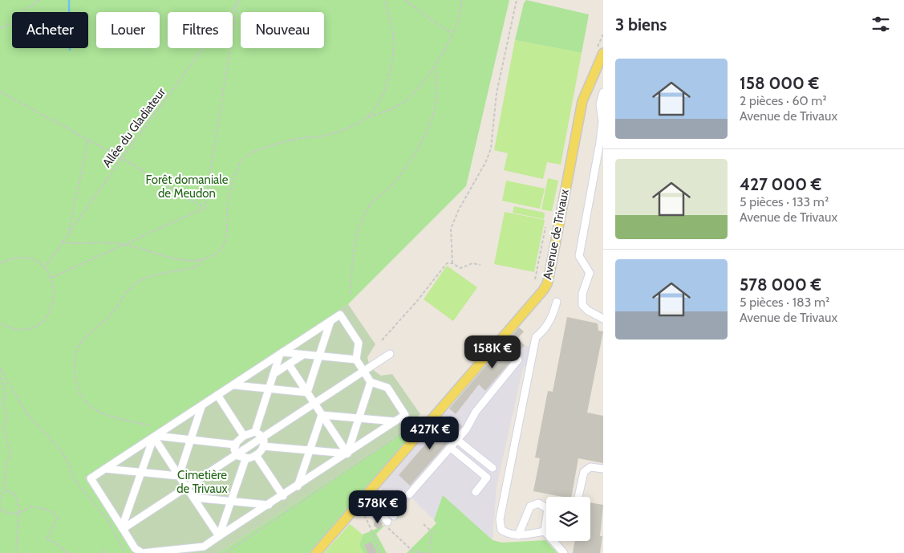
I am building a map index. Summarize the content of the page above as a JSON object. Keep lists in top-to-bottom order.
{
  "streets": {
    "main road": ["Avenue de Trivaux"],
    "path": ["Allée du Gladiateur"]
  },
  "parks": ["Forêt domaniale de Meudon", "Cimetière de Trivaux"],
  "page": {
    "heading": "3 biens",
    "chip": [
      "Acheter",
      "Louer",
      "Filtres",
      "Nouveau"
    ],
    "list": [
      {
        "name": "158 000 €",
        "note": "2 pièces · 60 m² · Avenue de Trivaux"
      },
      {
        "name": "427 000 €",
        "note": "5 pièces · 133 m² · Avenue de Trivaux"
      },
      {
        "name": "578 000 €",
        "note": "5 pièces · 183 m² · Avenue de Trivaux"
      }
    ],
    "price": ["158K €", "427K €", "578K €"]
  }
}
